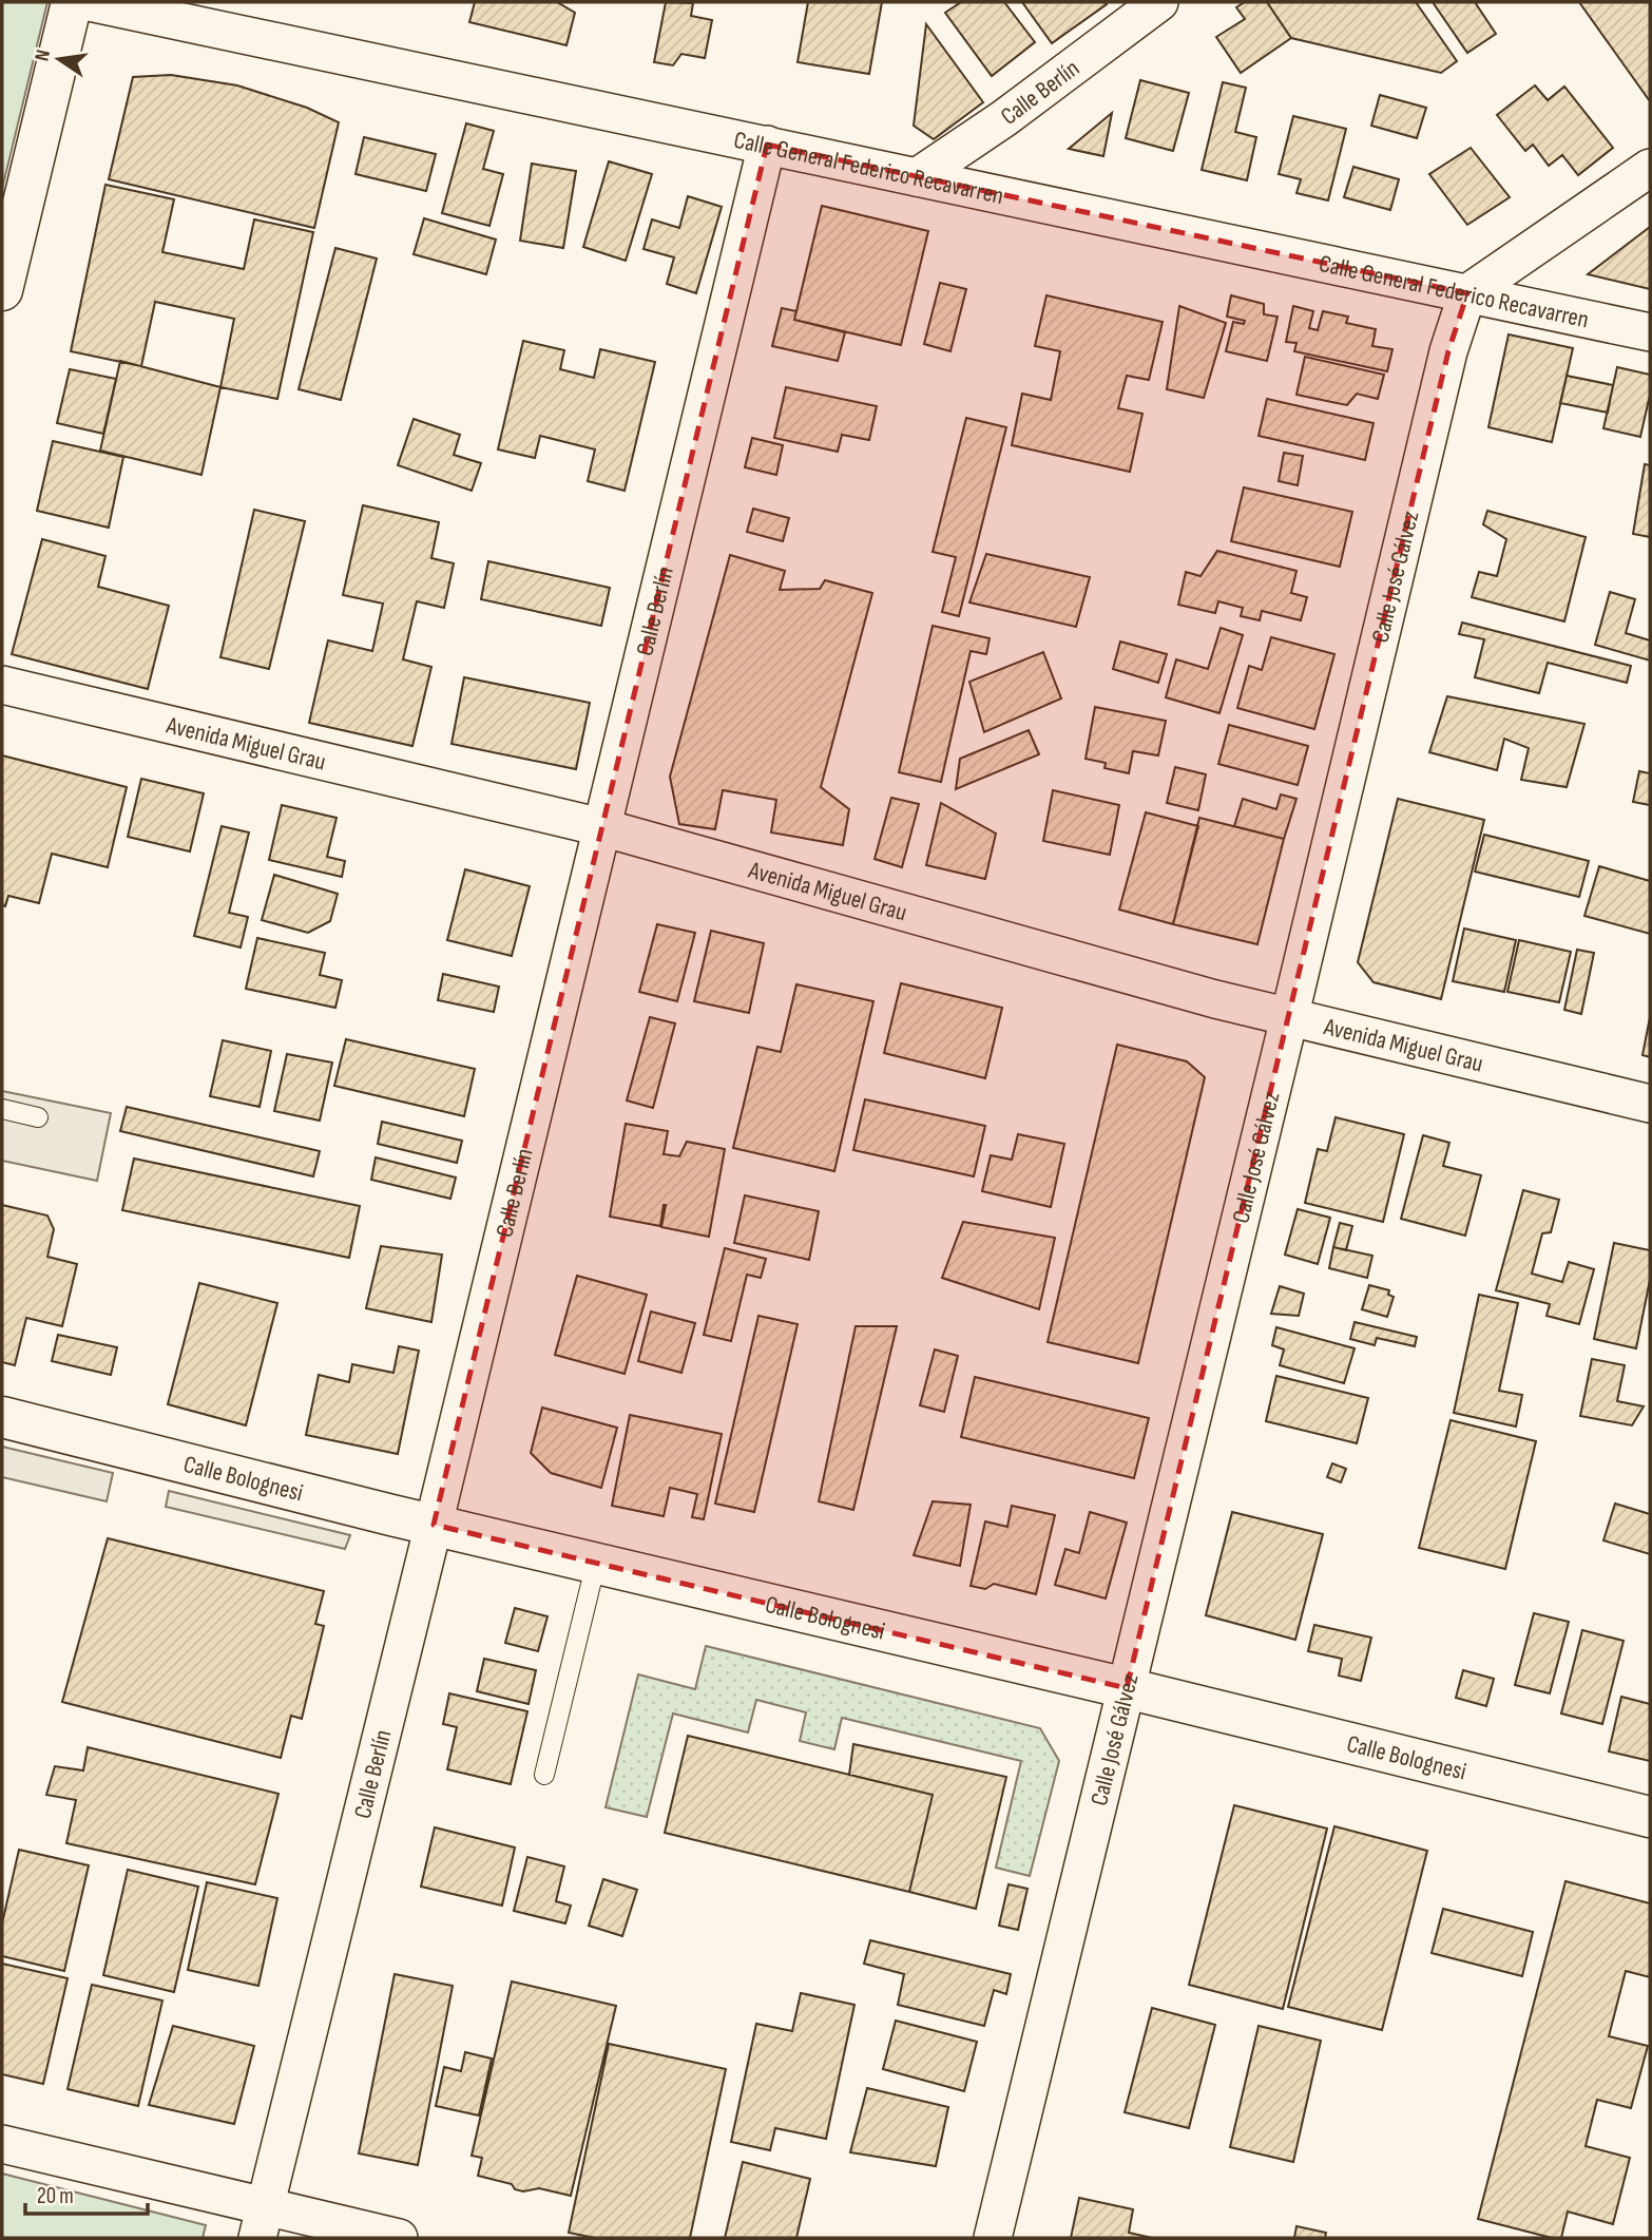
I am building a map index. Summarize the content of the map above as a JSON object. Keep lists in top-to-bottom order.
{
  "streets": {
    "main road": ["Calle Bolognesi"],
    "street": [
      "Calle Berlín",
      "Calle General Federico Recavarren",
      "Calle José Gálvez",
      "Avenida Miguel Grau"
    ]
  },
  "crossings": [
    ["Calle Berlín", "Calle General Federico Recavarren"],
    ["Calle Berlín", "Avenida Miguel Grau"],
    ["Calle Berlín", "Calle Bolognesi"],
    ["Calle General Federico Recavarren", "Calle José Gálvez"],
    ["Calle José Gálvez", "Avenida Miguel Grau"],
    ["Calle José Gálvez", "Calle Bolognesi"]
  ],
  "scale_bar": "20 m",
  "north": "left"
}
